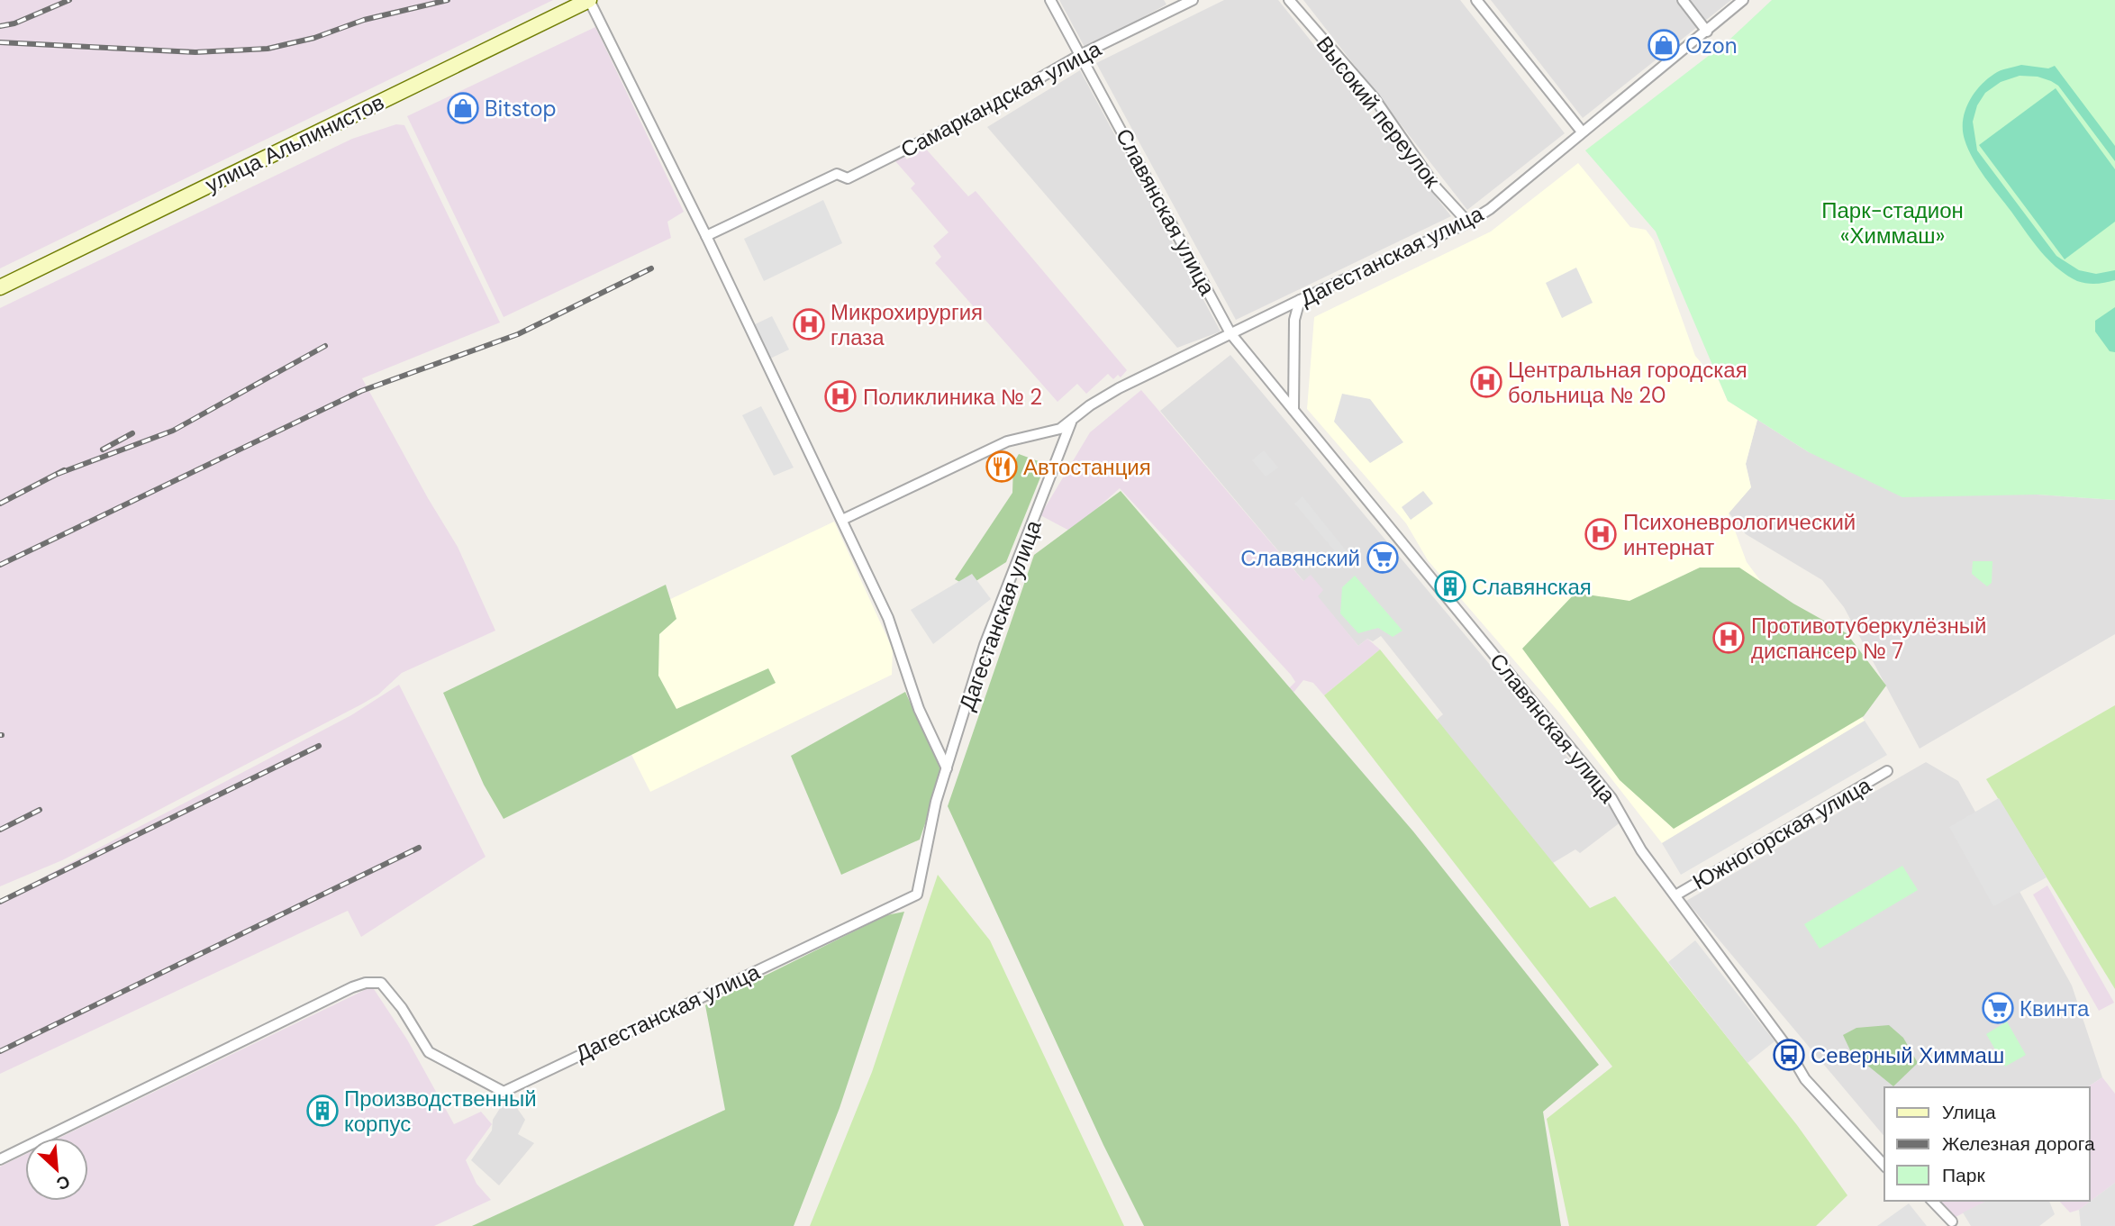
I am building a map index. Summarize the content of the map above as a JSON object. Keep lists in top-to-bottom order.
{
  "streets": {
    "main road": ["улица Альпинистов"],
    "street": [
      "Самаркандская улица",
      "Высокий переулок",
      "Славянская улица",
      "Дагестанская улица",
      "Южногорская улица"
    ]
  },
  "crossings": [
    ["Самаркандская улица", "Славянская улица"],
    ["Высокий переулок", "Дагестанская улица"],
    ["Славянская улица", "Дагестанская улица"],
    ["Славянская улица", "Южногорская улица"]
  ],
  "parks": ["Парк-стадион «Химмаш»"],
  "places": {
    "shop": ["Ozon", "Bitstop"],
    "hospital": [
      "Микрохирургия глаза",
      "Центральная городская больница № 20",
      "Поликлиника № 2",
      "Психоневрологический интернат",
      "Противотуберкулёзный диспансер № 7"
    ],
    "restaurant": ["Автостанция"],
    "supermarket": ["Славянский", "Квинта"],
    "building": ["Славянская", "Производственный корпус"],
    "bus stop": ["Северный Химмаш"]
  },
  "legend": ["Улица", "Железная дорога", "Парк"],
  "north": "bottom right"
}
